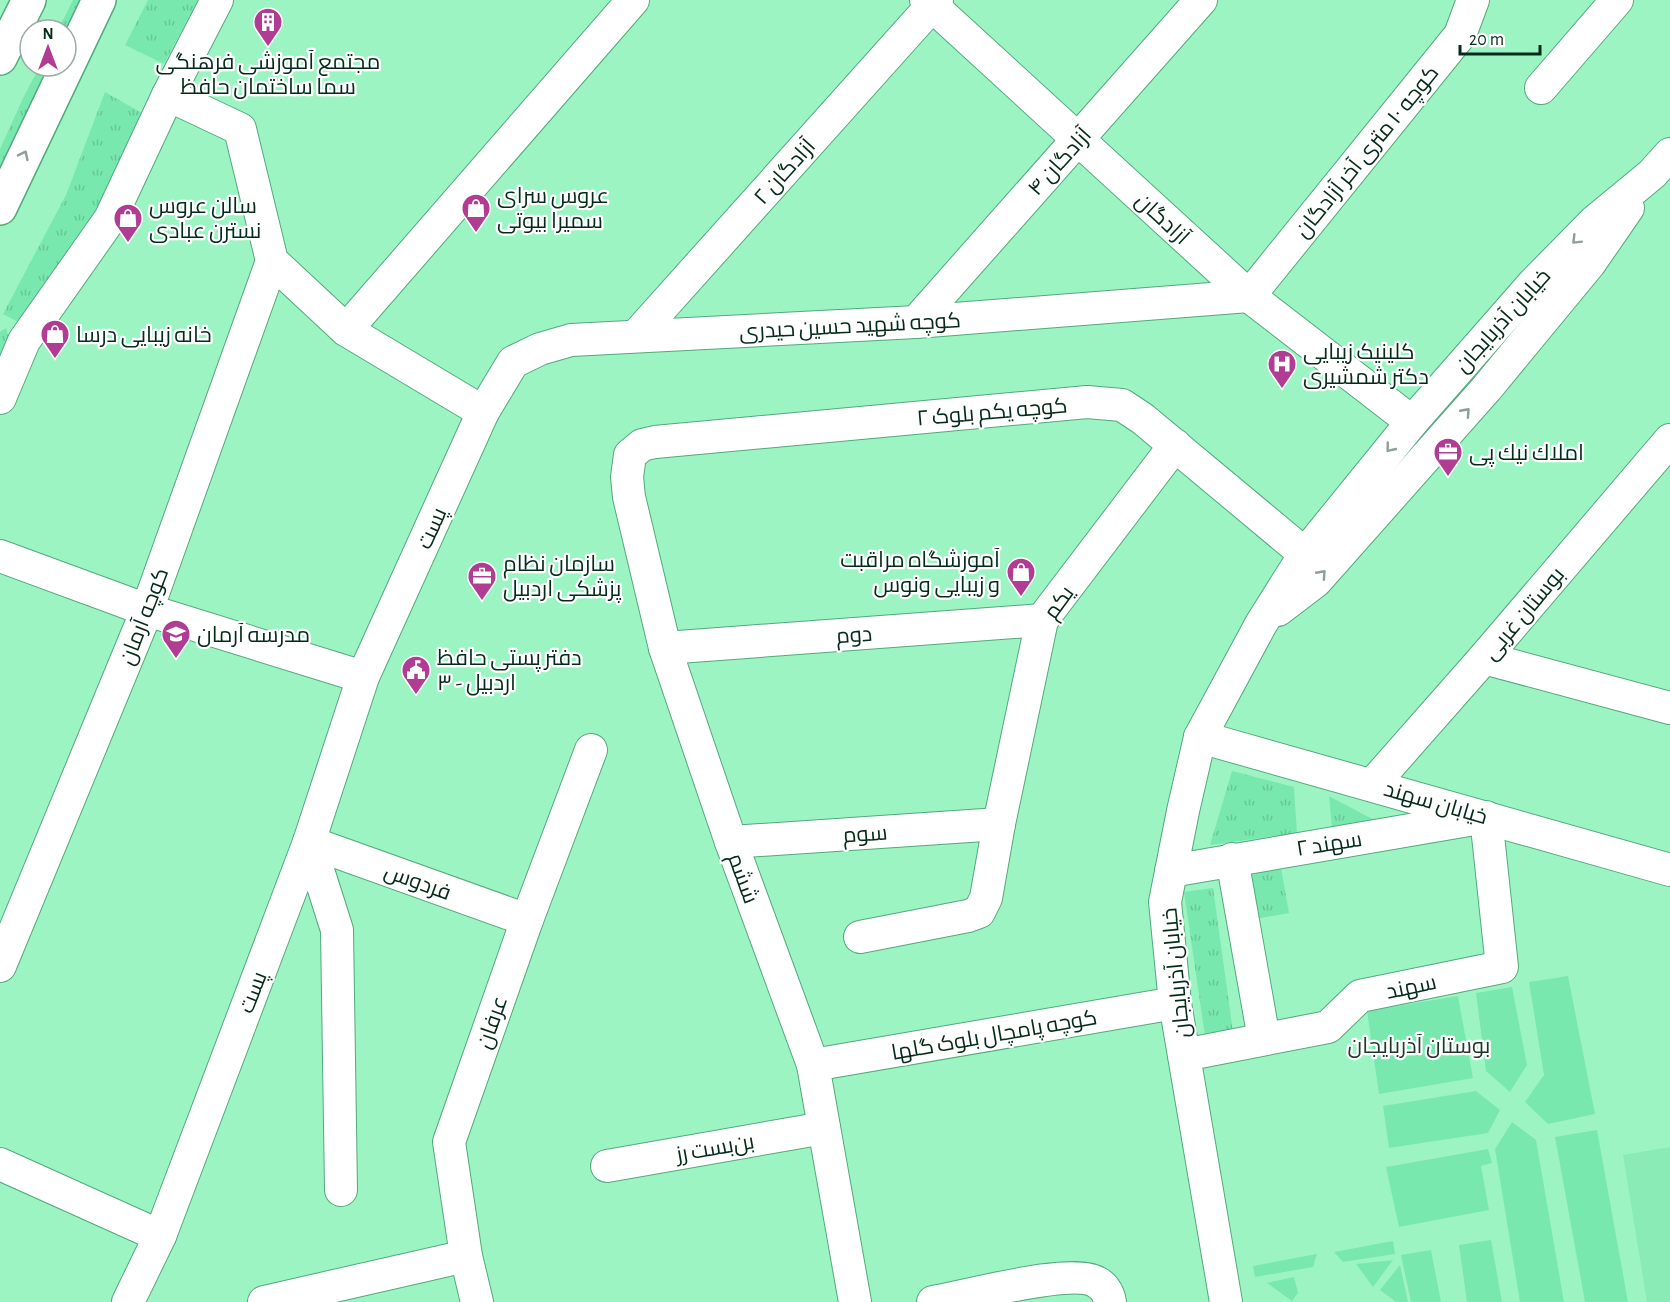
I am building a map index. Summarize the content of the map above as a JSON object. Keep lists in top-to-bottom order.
{
  "streets": {
    "street": [
      "کوچه ۱۰ متری آخر آزادگان",
      "آزادگان ۴",
      "آزادگان ۲",
      "آزادگان",
      "خیابان آذربایجان",
      "کوچه شهید حسین حیدری",
      "کوچه یکم بلوک ۲",
      "پست",
      "یکم",
      "بوستان غربی",
      "کوچه آرمان",
      "دوم",
      "خیابان سهند",
      "سوم",
      "سهند ۲",
      "ششم",
      "فردوس",
      "سهند",
      "عرفان",
      "کوچه پامچال بلوک گلها",
      "بن‌بست رز"
    ]
  },
  "crossings": [
    ["کوچه ۱۰ متری آخر آزادگان", "آزادگان"],
    ["کوچه ۱۰ متری آخر آزادگان", "کوچه شهید حسین حیدری"],
    ["آزادگان ۴", "آزادگان"],
    ["آزادگان ۴", "کوچه شهید حسین حیدری"],
    ["آزادگان ۲", "آزادگان"],
    ["آزادگان ۲", "کوچه شهید حسین حیدری"],
    ["آزادگان", "خیابان آذربایجان"],
    ["آزادگان", "کوچه شهید حسین حیدری"],
    ["خیابان آذربایجان", "کوچه یکم بلوک ۲"],
    ["خیابان آذربایجان", "خیابان سهند"],
    ["خیابان آذربایجان", "سهند ۲"],
    ["خیابان آذربایجان", "سهند"],
    ["خیابان آذربایجان", "کوچه پامچال بلوک گلها"],
    ["کوچه شهید حسین حیدری", "پست"],
    ["کوچه یکم بلوک ۲", "یکم"],
    ["کوچه یکم بلوک ۲", "ششم"],
    ["پست", "فردوس"],
    ["یکم", "دوم"],
    ["یکم", "سوم"],
    ["بوستان غربی", "خیابان سهند"],
    ["دوم", "ششم"],
    ["خیابان سهند", "سهند ۲"],
    ["خیابان سهند", "سهند"],
    ["سوم", "ششم"],
    ["سهند ۲", "سهند"],
    ["ششم", "کوچه پامچال بلوک گلها"],
    ["ششم", "بن‌بست رز"],
    ["فردوس", "عرفان"]
  ],
  "parks": ["بوستان آذربایجان"],
  "places": {
    "building": ["مجتمع آموزشی فرهنگی سما ساختمان حافظ"],
    "shop": [
      "عروس سرای سمیرا بیوتی",
      "سالن عروس نسترن عبادی",
      "خانه زیبایی درسا",
      "آموزشگاه مراقبت و زیبایی ونوس"
    ],
    "hospital": ["کلینیک زیبایی دکتر شمشیری"],
    "office": ["املاك نيك پى", "سازمان نظام پزشکی اردبیل"],
    "school or university": ["مدرسه آرمان"],
    "public building": ["دفتر پستی حافظ اردبیل - ۳"]
  },
  "scale_bar": "20 m",
  "north": "top"
}
